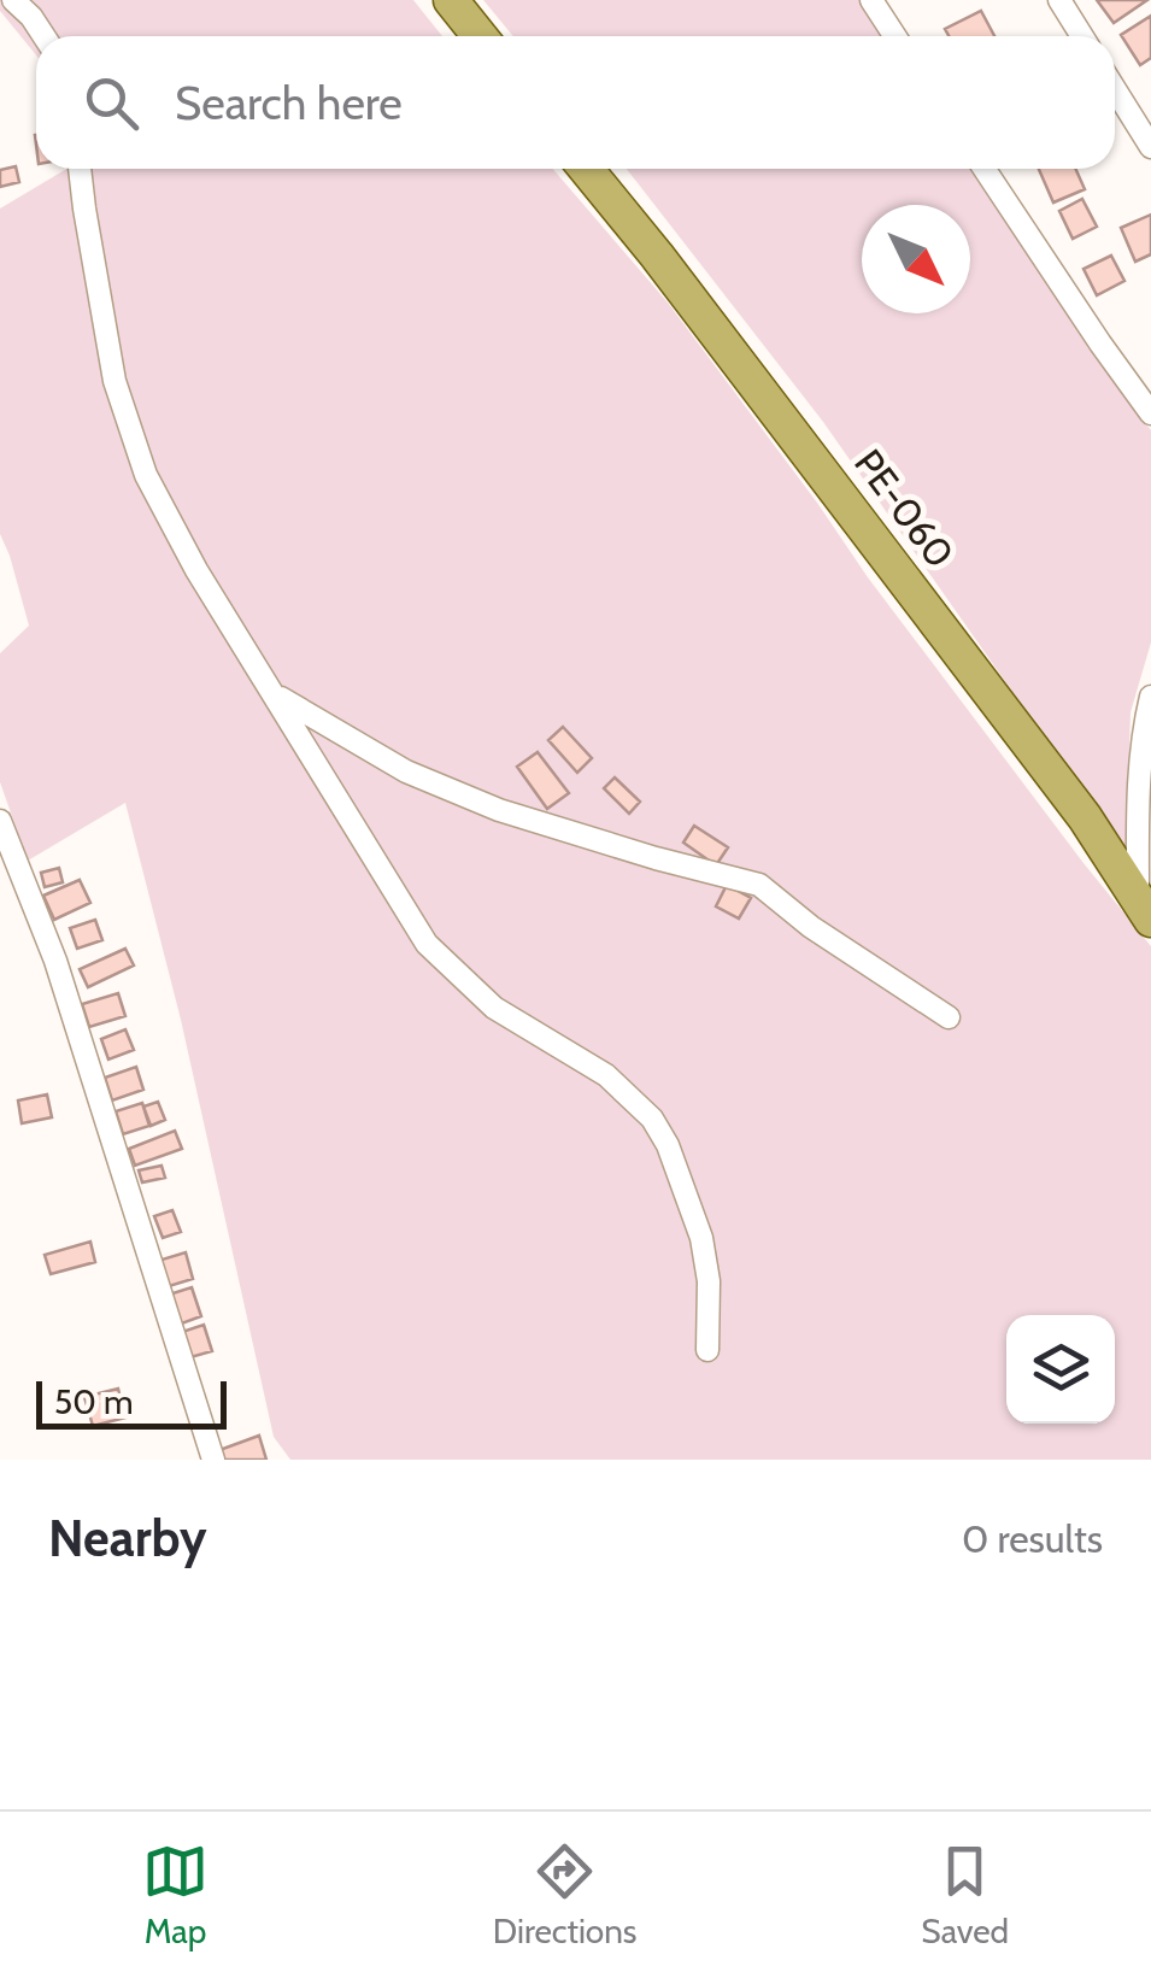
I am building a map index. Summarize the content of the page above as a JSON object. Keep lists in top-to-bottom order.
{
  "streets": {
    "main road": ["PE-060"]
  },
  "scale_bar": "50 m",
  "north": "bottom right",
  "page": {
    "search": "Search here",
    "scale": "50 m",
    "heading": ["Nearby", "0 results"],
    "nav": ["Map", "Directions", "Saved"]
  }
}
